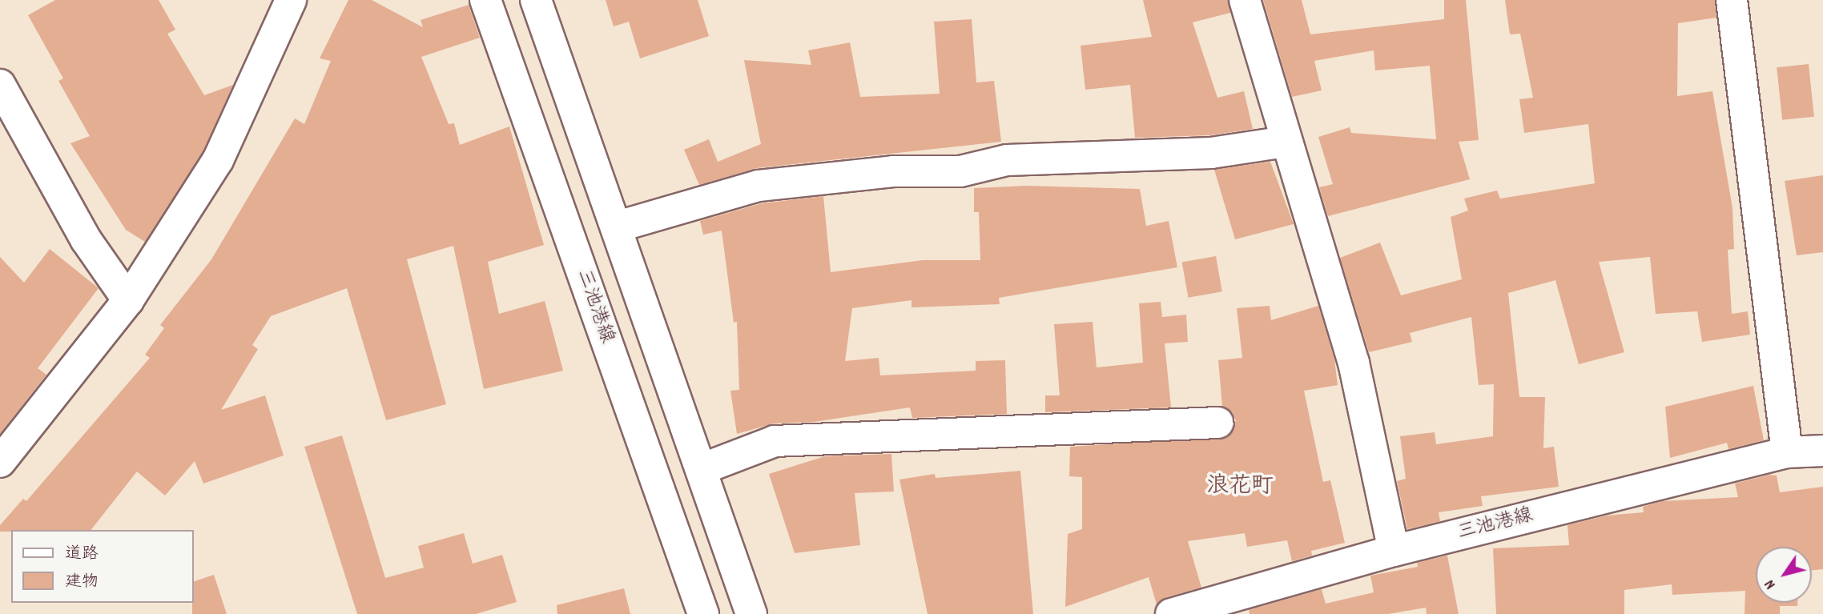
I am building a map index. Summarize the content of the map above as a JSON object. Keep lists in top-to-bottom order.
{
  "streets": {
    "street": ["三池港線"]
  },
  "districts": ["浪花町"],
  "legend": ["道路", "建物"],
  "north": "bottom left"
}
